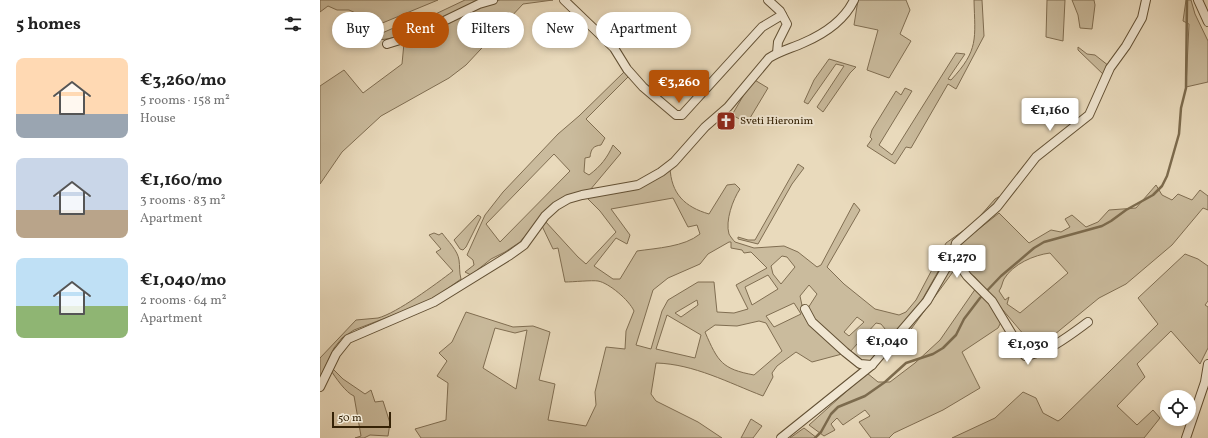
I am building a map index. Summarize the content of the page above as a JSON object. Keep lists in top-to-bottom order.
{
  "places": {
    "church": ["Sveti Hieronim"]
  },
  "scale_bar": "50 m",
  "page": {
    "heading": "5 homes",
    "chip": [
      "Buy",
      "Rent",
      "Filters",
      "New",
      "Apartment"
    ],
    "list": [
      {
        "name": "€3,260/mo",
        "note": "5 rooms · 158 m² · House"
      },
      {
        "name": "€1,160/mo",
        "note": "3 rooms · 83 m² · Apartment"
      },
      {
        "name": "€1,040/mo",
        "note": "2 rooms · 64 m² · Apartment"
      }
    ],
    "price": [
      "€3,260",
      "€1,160",
      "€1,270",
      "€1,040",
      "€1,030"
    ],
    "scale": "50 m"
  }
}
